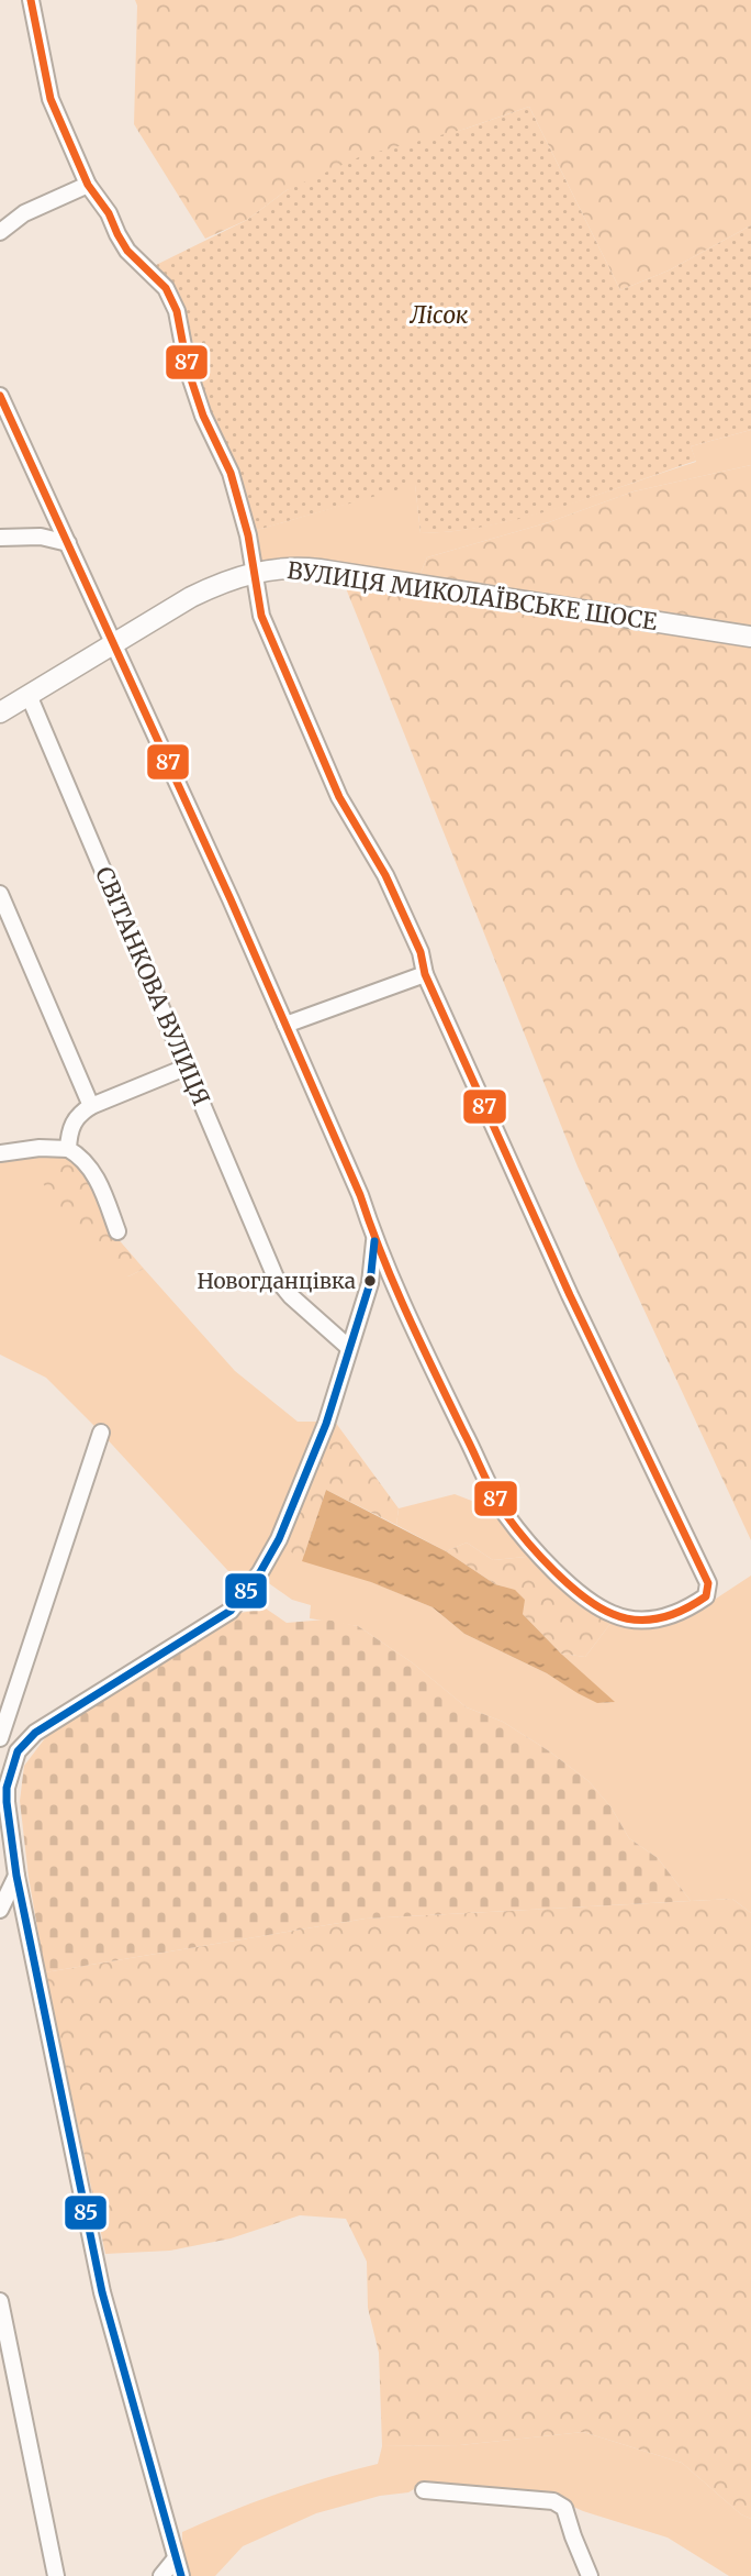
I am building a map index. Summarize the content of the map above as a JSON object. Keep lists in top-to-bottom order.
{
  "streets": {
    "main road": ["ВУЛИЦЯ МИКОЛАЇВСЬКЕ ШОСЕ"],
    "street": ["СВІТАНКОВА ВУЛИЦЯ"]
  },
  "crossings": [
    ["ВУЛИЦЯ МИКОЛАЇВСЬКЕ ШОСЕ", "СВІТАНКОВА ВУЛИЦЯ"]
  ],
  "parks": ["Лісок"],
  "places": ["Новогданцівка"],
  "lines": ["transit line 87", "transit line 85"]
}
